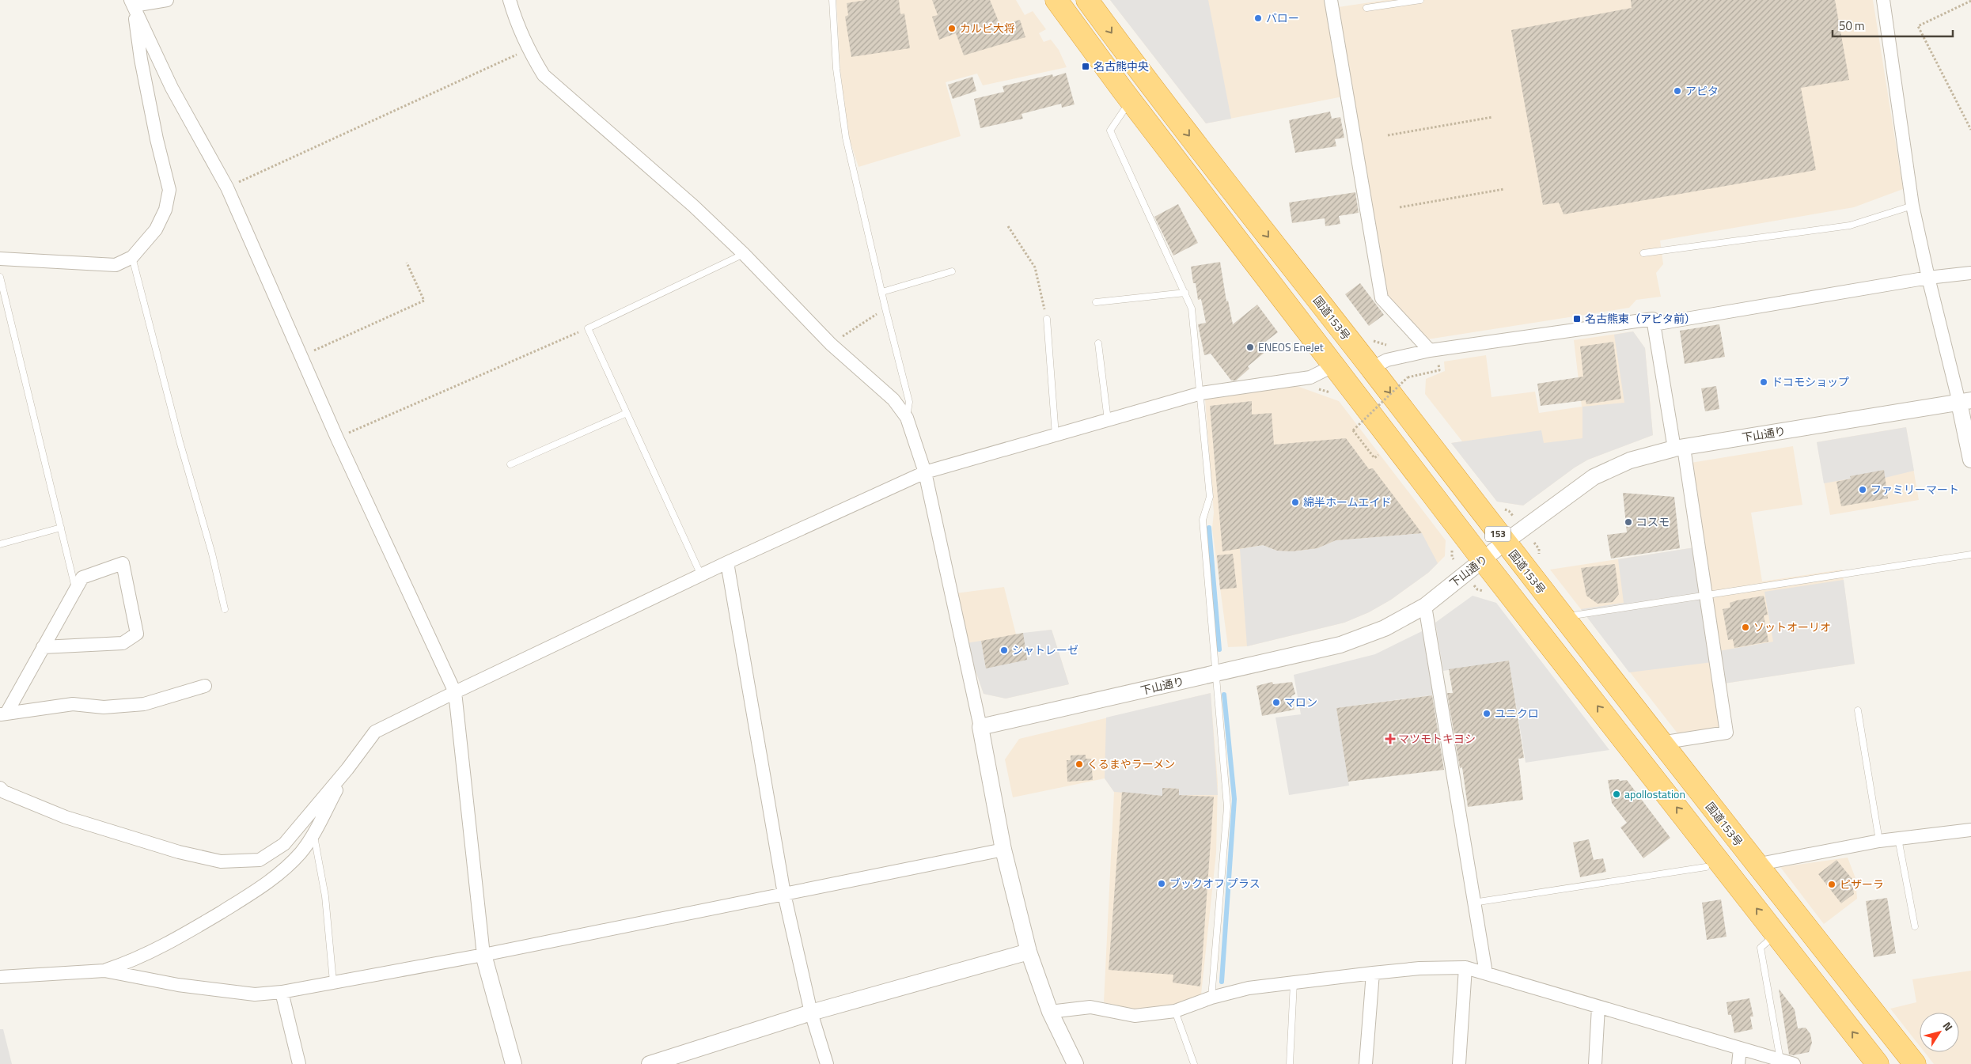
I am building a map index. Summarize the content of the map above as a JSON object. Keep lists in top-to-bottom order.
{
  "streets": {
    "highway": ["国道153号", "153"],
    "street": ["下山通り"]
  },
  "crossings": [
    ["国道153号", "下山通り"],
    ["下山通り", "153"]
  ],
  "places": {
    "other": [
      "バロー",
      "カルビ大将",
      "アピタ",
      "ENEOS EneJet",
      "ドコモショップ",
      "ファミリーマート",
      "綿半ホームエイド",
      "コスモ",
      "ソットオーリオ",
      "シャトレーゼ",
      "マロン",
      "ユニクロ",
      "くるまやラーメン",
      "apollostation",
      "ブックオフ プラス",
      "ピザーラ"
    ],
    "transit": ["名古熊中央", "名古熊東（アピタ前）"],
    "health": ["マツモトキヨシ"]
  },
  "scale_bar": "50 m",
  "north": "top right"
}
